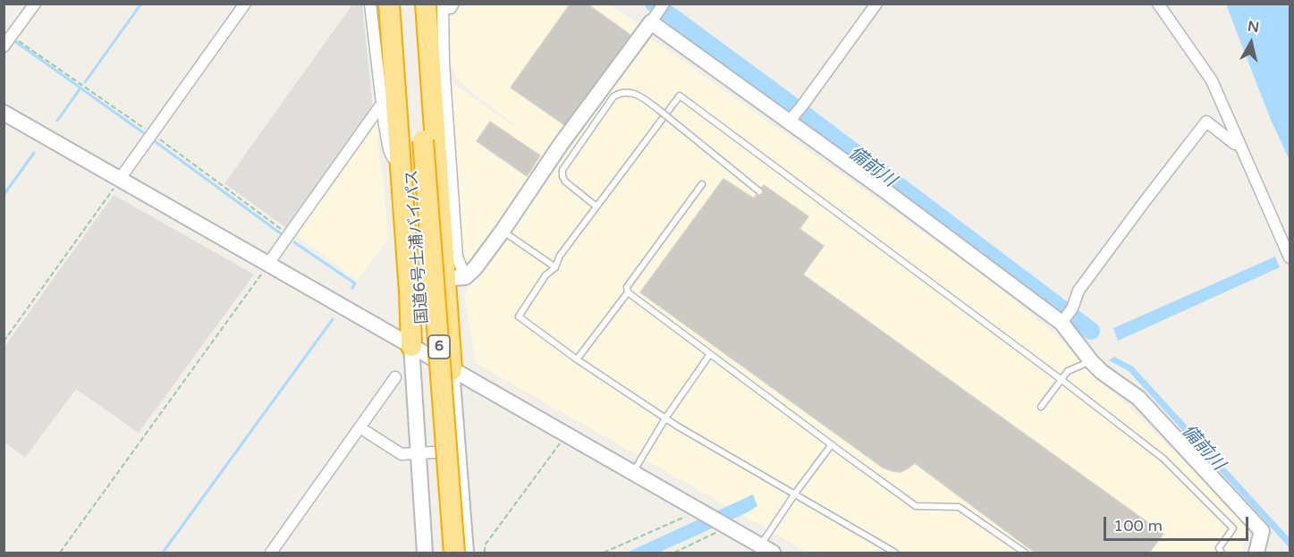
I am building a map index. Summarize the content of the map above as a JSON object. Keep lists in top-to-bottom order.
{
  "streets": {
    "highway": ["国道6号土浦バイパス", "6"]
  },
  "water": ["備前川"],
  "scale_bar": "100 m",
  "north": "top"
}
